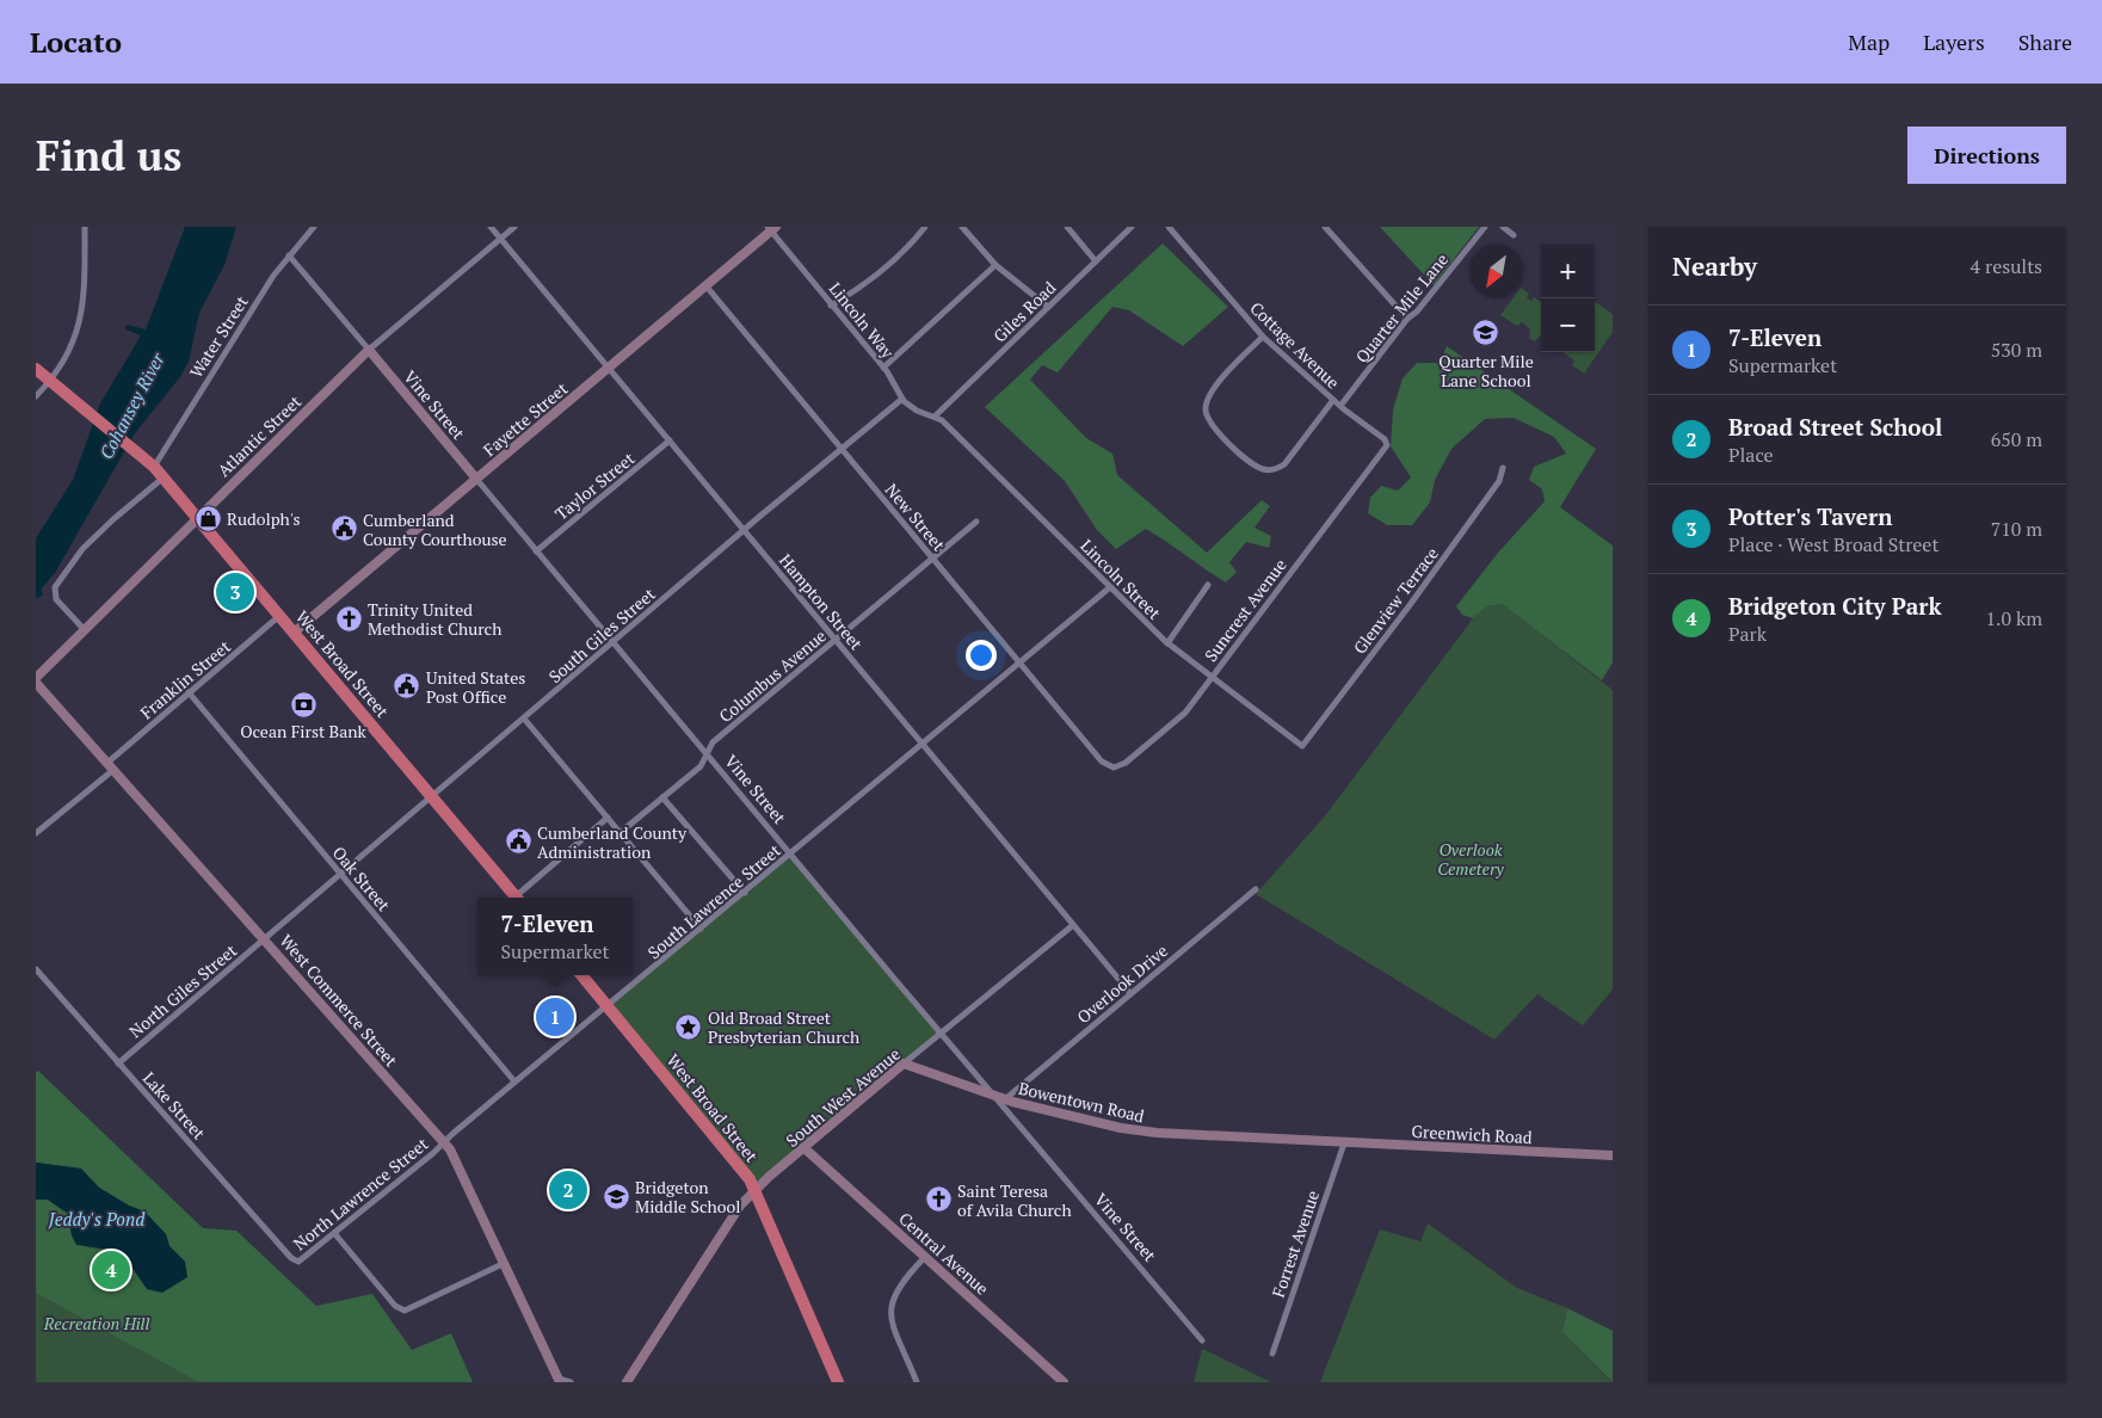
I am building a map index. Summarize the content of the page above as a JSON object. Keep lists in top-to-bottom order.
{
  "streets": {
    "highway": ["West Broad Street"],
    "main road": [
      "Vine Street",
      "Fayette Street",
      "Atlantic Street",
      "West Commerce Street",
      "South West Avenue",
      "Bowentown Road",
      "Greenwich Road",
      "Central Avenue"
    ],
    "street": [
      "Quarter Mile Lane",
      "Giles Road",
      "Lincoln Way",
      "Water Street",
      "Cottage Avenue",
      "Taylor Street",
      "New Street",
      "Lincoln Street",
      "Glenview Terrace",
      "Hampton Street",
      "Suncrest Avenue",
      "South Giles Street",
      "Columbus Avenue",
      "Franklin Street",
      "Oak Street",
      "South Lawrence Street",
      "Overlook Drive",
      "North Giles Street",
      "Lake Street",
      "North Lawrence Street",
      "Forrest Avenue"
    ]
  },
  "crossings": [
    ["Quarter Mile Lane", "Cottage Avenue"],
    ["Giles Road", "Lincoln Way"],
    ["Giles Road", "Lincoln Street"],
    ["Lincoln Way", "Fayette Street"],
    ["Lincoln Way", "Lincoln Street"],
    ["Lincoln Way", "South Giles Street"],
    ["Water Street", "Vine Street"],
    ["Water Street", "West Broad Street"],
    ["Cottage Avenue", "Suncrest Avenue"],
    ["Vine Street", "Fayette Street"],
    ["Vine Street", "Atlantic Street"],
    ["Vine Street", "Taylor Street"],
    ["Vine Street", "South Giles Street"],
    ["Vine Street", "Columbus Avenue"],
    ["Vine Street", "South Lawrence Street"],
    ["Vine Street", "South West Avenue"],
    ["Vine Street", "Bowentown Road"],
    ["Fayette Street", "New Street"],
    ["Fayette Street", "Hampton Street"],
    ["Fayette Street", "West Broad Street"],
    ["Atlantic Street", "Hampton Street"],
    ["Atlantic Street", "West Broad Street"],
    ["Taylor Street", "Hampton Street"],
    ["New Street", "Suncrest Avenue"],
    ["New Street", "South Giles Street"],
    ["New Street", "Columbus Avenue"],
    ["New Street", "South Lawrence Street"],
    ["Lincoln Street", "Glenview Terrace"],
    ["Lincoln Street", "Suncrest Avenue"],
    ["Lincoln Street", "South Lawrence Street"],
    ["Hampton Street", "South Giles Street"],
    ["Hampton Street", "Columbus Avenue"],
    ["Hampton Street", "South Lawrence Street"],
    ["Hampton Street", "Overlook Drive"],
    ["Hampton Street", "South West Avenue"],
    ["South Giles Street", "West Broad Street"],
    ["South Giles Street", "Oak Street"],
    ["South Giles Street", "North Giles Street"],
    ["South Giles Street", "West Commerce Street"],
    ["West Broad Street", "Franklin Street"],
    ["West Broad Street", "South Lawrence Street"],
    ["West Broad Street", "South West Avenue"],
    ["Franklin Street", "Oak Street"],
    ["Franklin Street", "West Commerce Street"],
    ["Oak Street", "South Lawrence Street"],
    ["South Lawrence Street", "West Commerce Street"],
    ["South Lawrence Street", "North Lawrence Street"],
    ["Overlook Drive", "Bowentown Road"],
    ["North Giles Street", "West Commerce Street"],
    ["North Giles Street", "Lake Street"],
    ["West Commerce Street", "North Lawrence Street"],
    ["South West Avenue", "Bowentown Road"],
    ["South West Avenue", "Central Avenue"],
    ["Bowentown Road", "Greenwich Road"],
    ["Lake Street", "North Lawrence Street"],
    ["Greenwich Road", "Forrest Avenue"]
  ],
  "water": ["Cohansey River", "Jeddy's Pond"],
  "parks": ["Overlook Cemetery", "Recreation Hill"],
  "places": {
    "school or university": ["Quarter Mile Lane School", "Bridgeton Middle School"],
    "shop": ["Rudolph's"],
    "public building": ["Cumberland County Courthouse", "United States Post Office", "Cumberland County Administration"],
    "church": ["Trinity United Methodist Church", "Saint Teresa of Avila Church"],
    "bank": ["Ocean First Bank"],
    "place": ["Old Broad Street Presbyterian Church"]
  },
  "north": "bottom left",
  "page": {
    "header": "Locato",
    "nav": ["Map", "Layers", "Share"],
    "buttons": "Directions",
    "title": "Find us",
    "heading": ["Nearby", "4 results"],
    "map_buttons": ["+", "−"],
    "list": [
      {
        "mark": "1",
        "name": "7-Eleven",
        "note": "Supermarket",
        "value": "530 m"
      },
      {
        "mark": "2",
        "name": "Broad Street School",
        "note": "Place",
        "value": "650 m"
      },
      {
        "mark": "3",
        "name": "Potter's Tavern",
        "note": "Place · West Broad Street",
        "value": "710 m"
      },
      {
        "mark": "4",
        "name": "Bridgeton City Park",
        "note": "Park",
        "value": "1.0 km"
      }
    ],
    "pins": [
      "3",
      "1",
      "2",
      "4"
    ],
    "popup": ["7-Eleven", "Supermarket"]
  }
}
